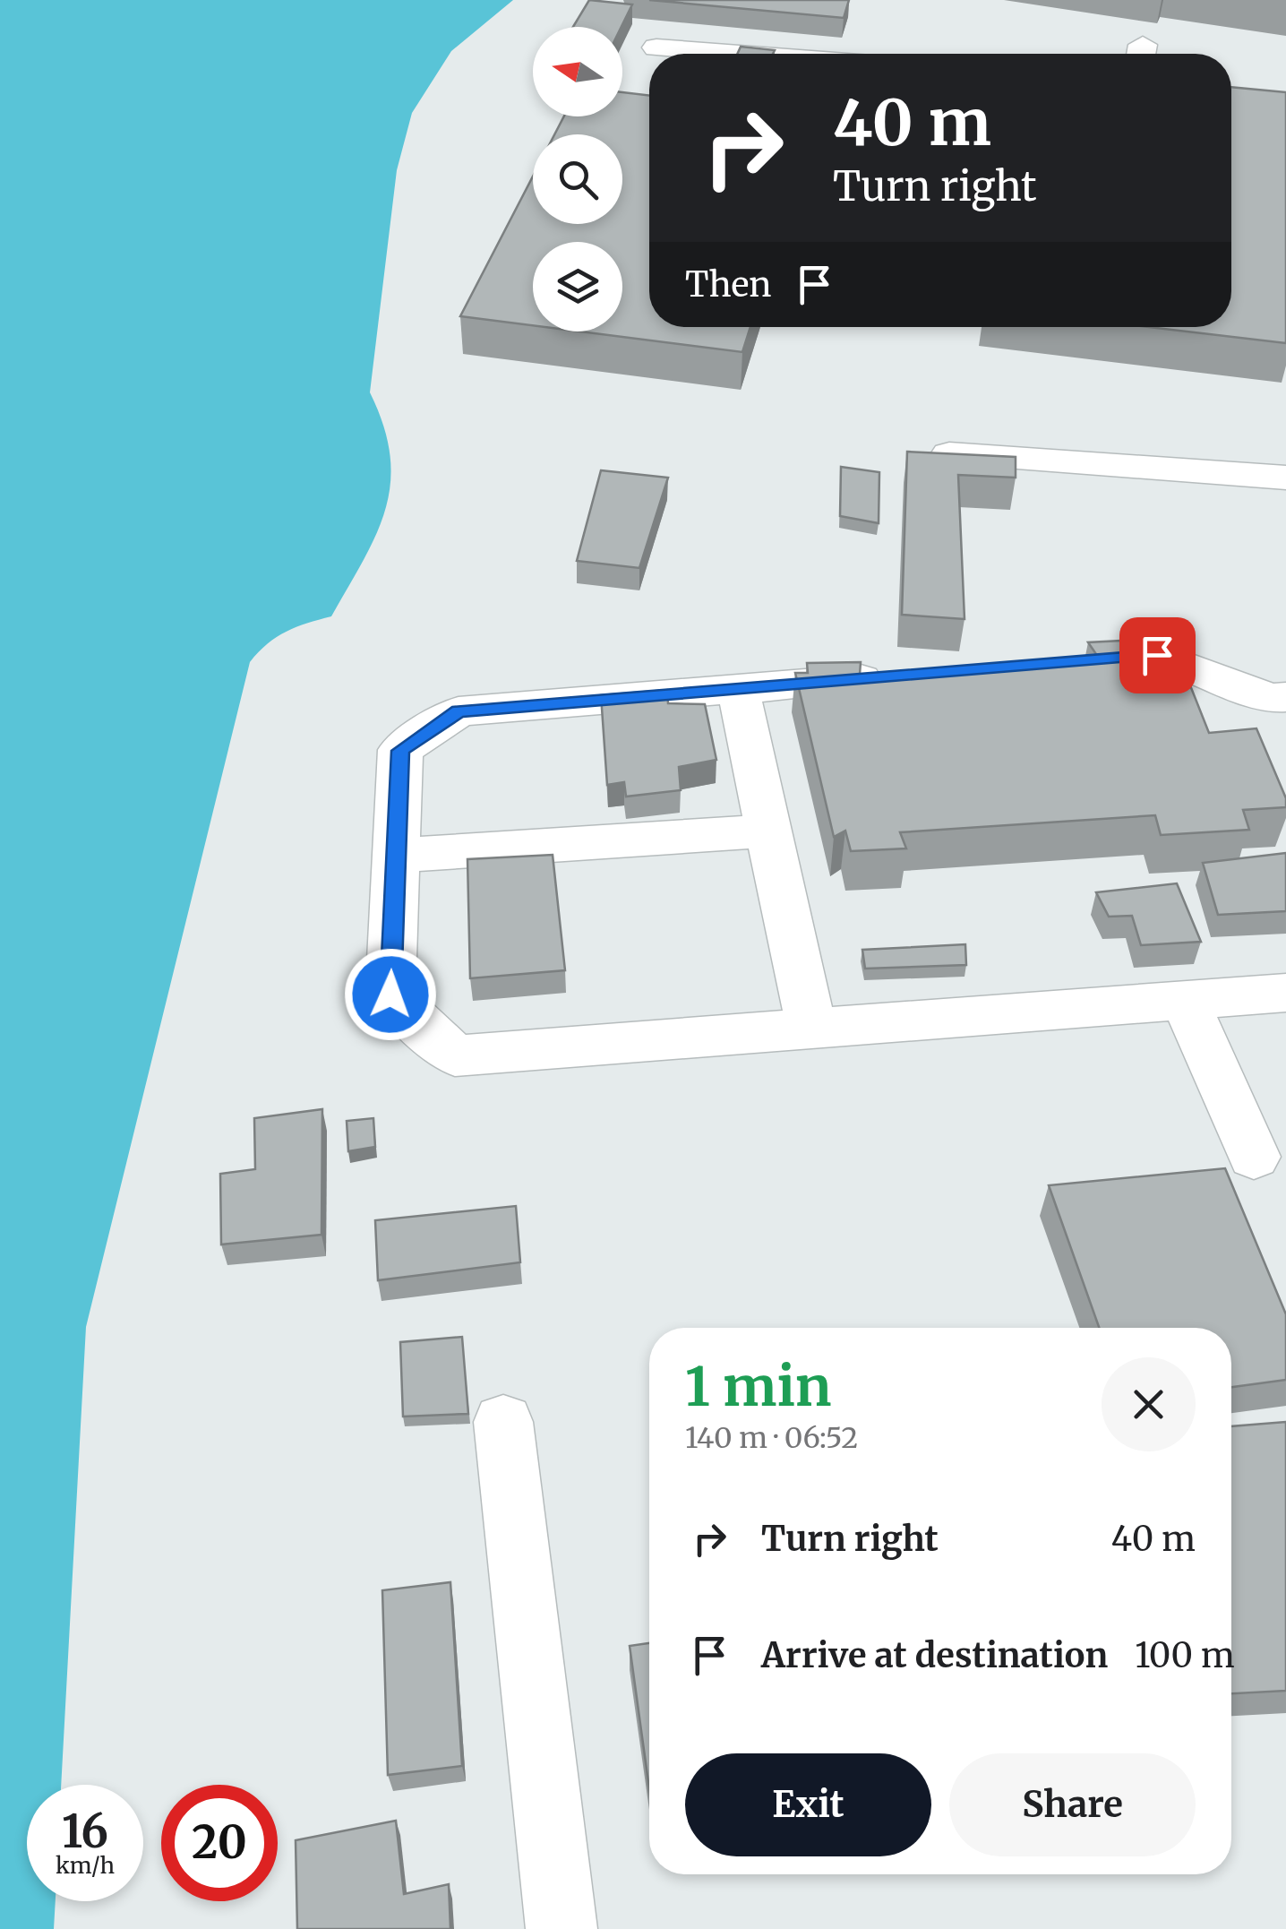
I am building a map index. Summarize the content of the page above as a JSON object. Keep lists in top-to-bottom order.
{
  "north": "left",
  "page": {
    "turn": ["40 m", "Turn right"],
    "then": "Then",
    "heading": ["1 min", "140 m · 06:52"],
    "list": [
      {
        "name": "Turn right",
        "value": "40 m"
      },
      {
        "name": "Arrive at destination",
        "value": "100 m"
      }
    ],
    "buttons": ["Exit", "Share"],
    "speed": "16 km/h",
    "limit": "20"
  }
}
